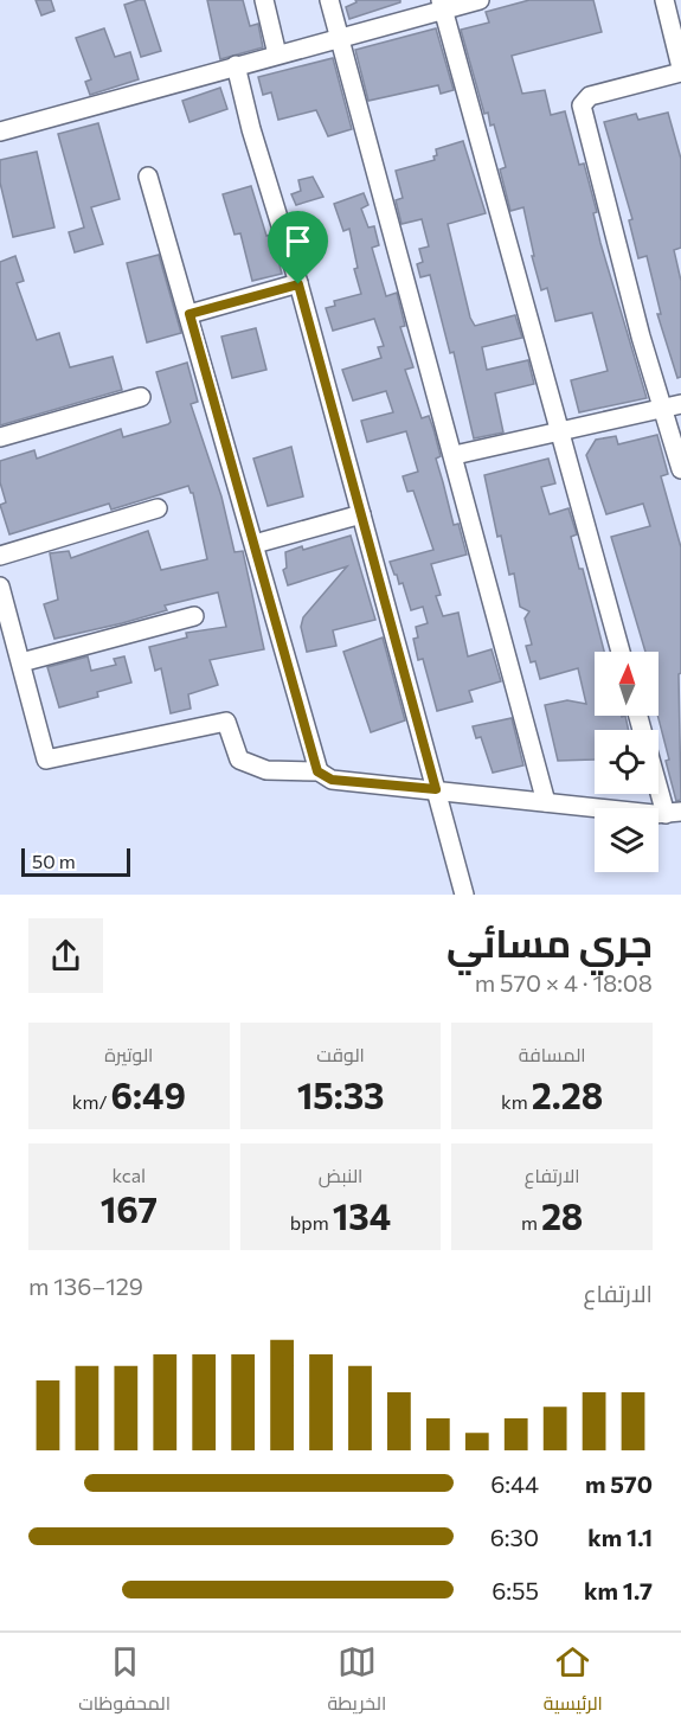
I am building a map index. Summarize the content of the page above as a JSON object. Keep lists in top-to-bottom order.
{
  "scale_bar": "50 m",
  "north": "top",
  "page": {
    "scale": "50 m",
    "heading": ["جري مسائي", "18:08 · 4 × 570 m"],
    "stats": [
      ["المسافة", "2.28 km"],
      ["الوقت", "15:33"],
      ["الوتيرة", "6:49 /km"],
      ["الارتفاع", "28 m"],
      ["النبض", "134 bpm"],
      ["kcal", "167"]
    ],
    "chart": ["الارتفاع", "129–136 m"],
    "list": [
      {
        "name": "570 m",
        "note": "6:44"
      },
      {
        "name": "1.1 km",
        "note": "6:30"
      },
      {
        "name": "1.7 km",
        "note": "6:55"
      }
    ],
    "tabs": ["الرئيسية", "الخريطة", "المحفوظات"]
  }
}
